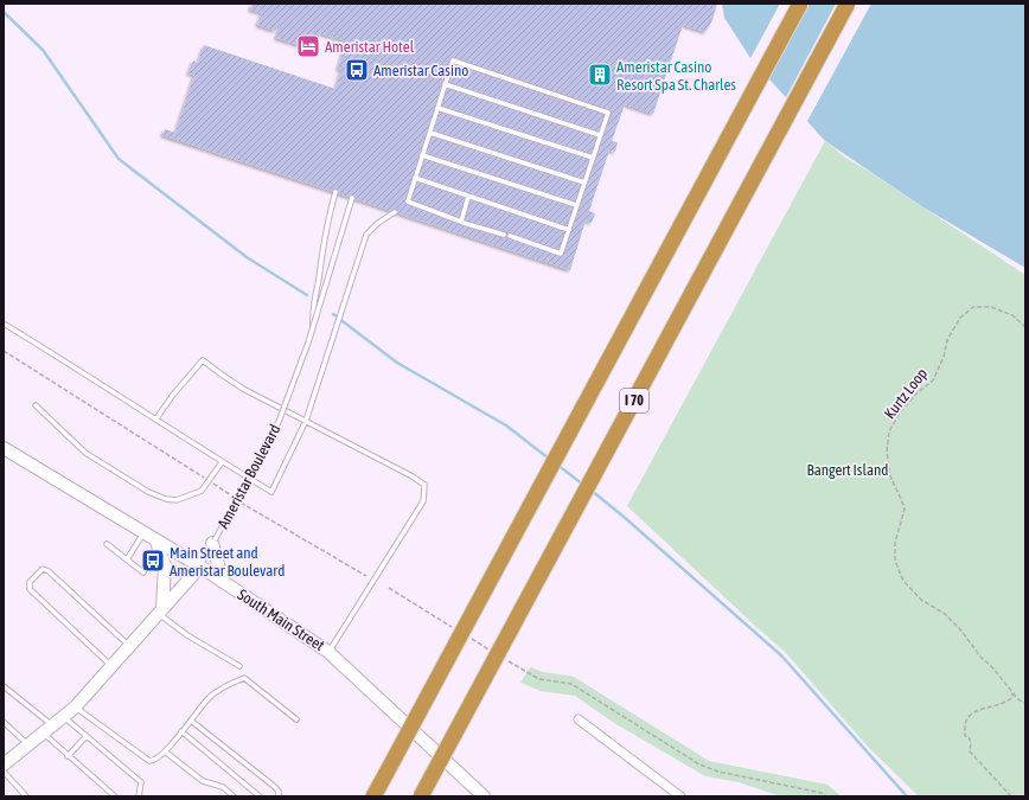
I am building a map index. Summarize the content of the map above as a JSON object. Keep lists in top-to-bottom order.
{
  "streets": {
    "highway": ["I 70"],
    "street": ["Ameristar Boulevard", "South Main Street"],
    "path": ["Kurtz Loop"]
  },
  "crossings": [
    ["Ameristar Boulevard", "South Main Street"]
  ],
  "parks": ["Bangert Island"],
  "places": {
    "hotel": ["Ameristar Hotel"],
    "bus stop": ["Ameristar Casino", "Main Street and Ameristar Boulevard"],
    "building": ["Ameristar Casino Resort Spa St. Charles"]
  }
}
